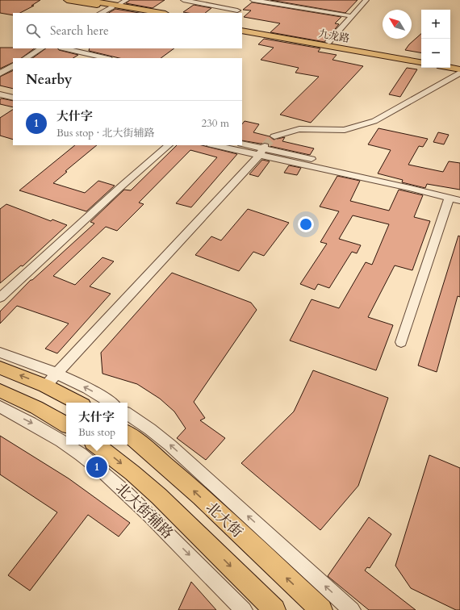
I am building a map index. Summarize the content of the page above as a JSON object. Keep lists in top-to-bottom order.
{
  "streets": {
    "main road": ["九龙路", "北大街"],
    "street": ["北大街辅路"]
  },
  "north": "top left",
  "page": {
    "map_buttons": ["+", "−"],
    "search": "Search here",
    "heading": "Nearby",
    "list": [
      {
        "mark": "1",
        "name": "大什字",
        "note": "Bus stop · 北大街辅路",
        "value": "230 m"
      }
    ],
    "popup": ["大什字", "Bus stop"],
    "pins": "1"
  }
}
